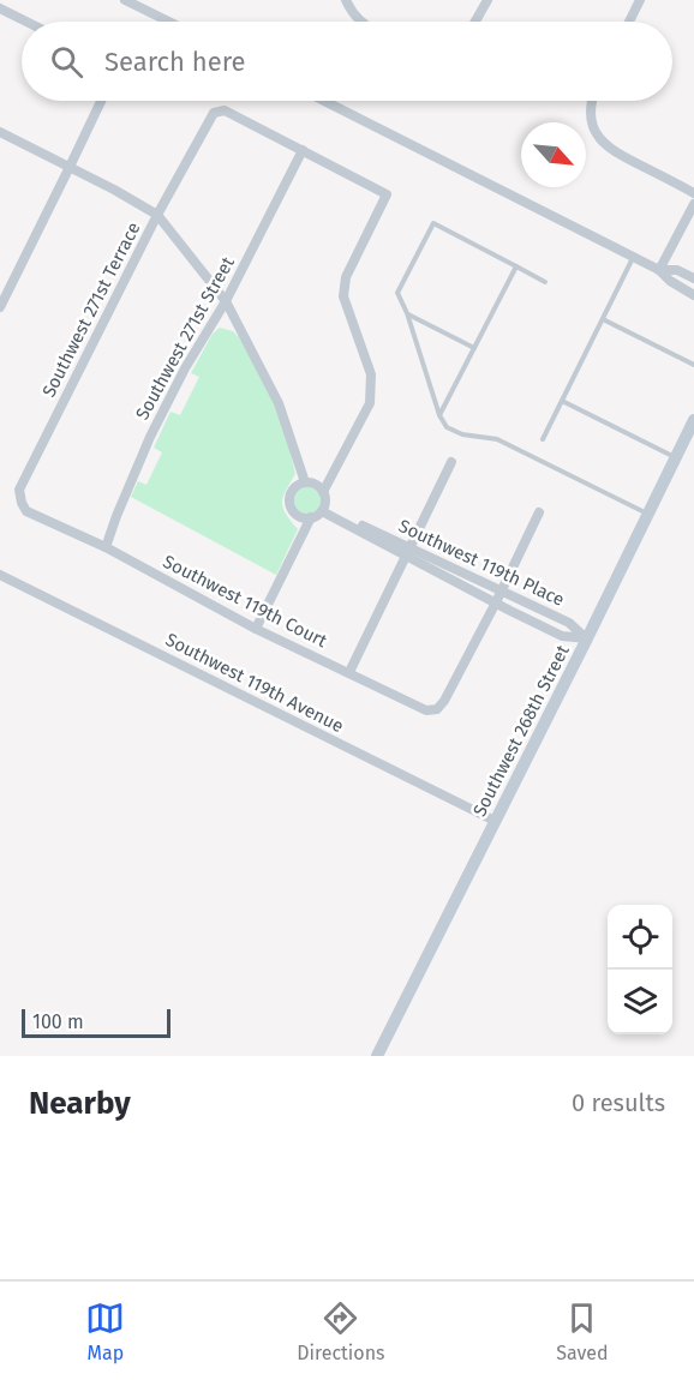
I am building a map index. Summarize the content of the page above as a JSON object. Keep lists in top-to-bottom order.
{
  "streets": {
    "main road": ["Southwest 268th Street"],
    "street": [
      "Southwest 271st Terrace",
      "Southwest 271st Street",
      "Southwest 119th Place",
      "Southwest 119th Court",
      "Southwest 119th Avenue"
    ]
  },
  "crossings": [
    ["Southwest 271st Terrace", "Southwest 271st Street"],
    ["Southwest 271st Terrace", "Southwest 119th Court"],
    ["Southwest 271st Street", "Southwest 119th Court"],
    ["Southwest 119th Place", "Southwest 119th Court"],
    ["Southwest 119th Place", "Southwest 268th Street"],
    ["Southwest 119th Avenue", "Southwest 268th Street"]
  ],
  "scale_bar": "100 m",
  "north": "bottom right",
  "page": {
    "search": "Search here",
    "scale": "100 m",
    "heading": ["Nearby", "0 results"],
    "nav": ["Map", "Directions", "Saved"]
  }
}
